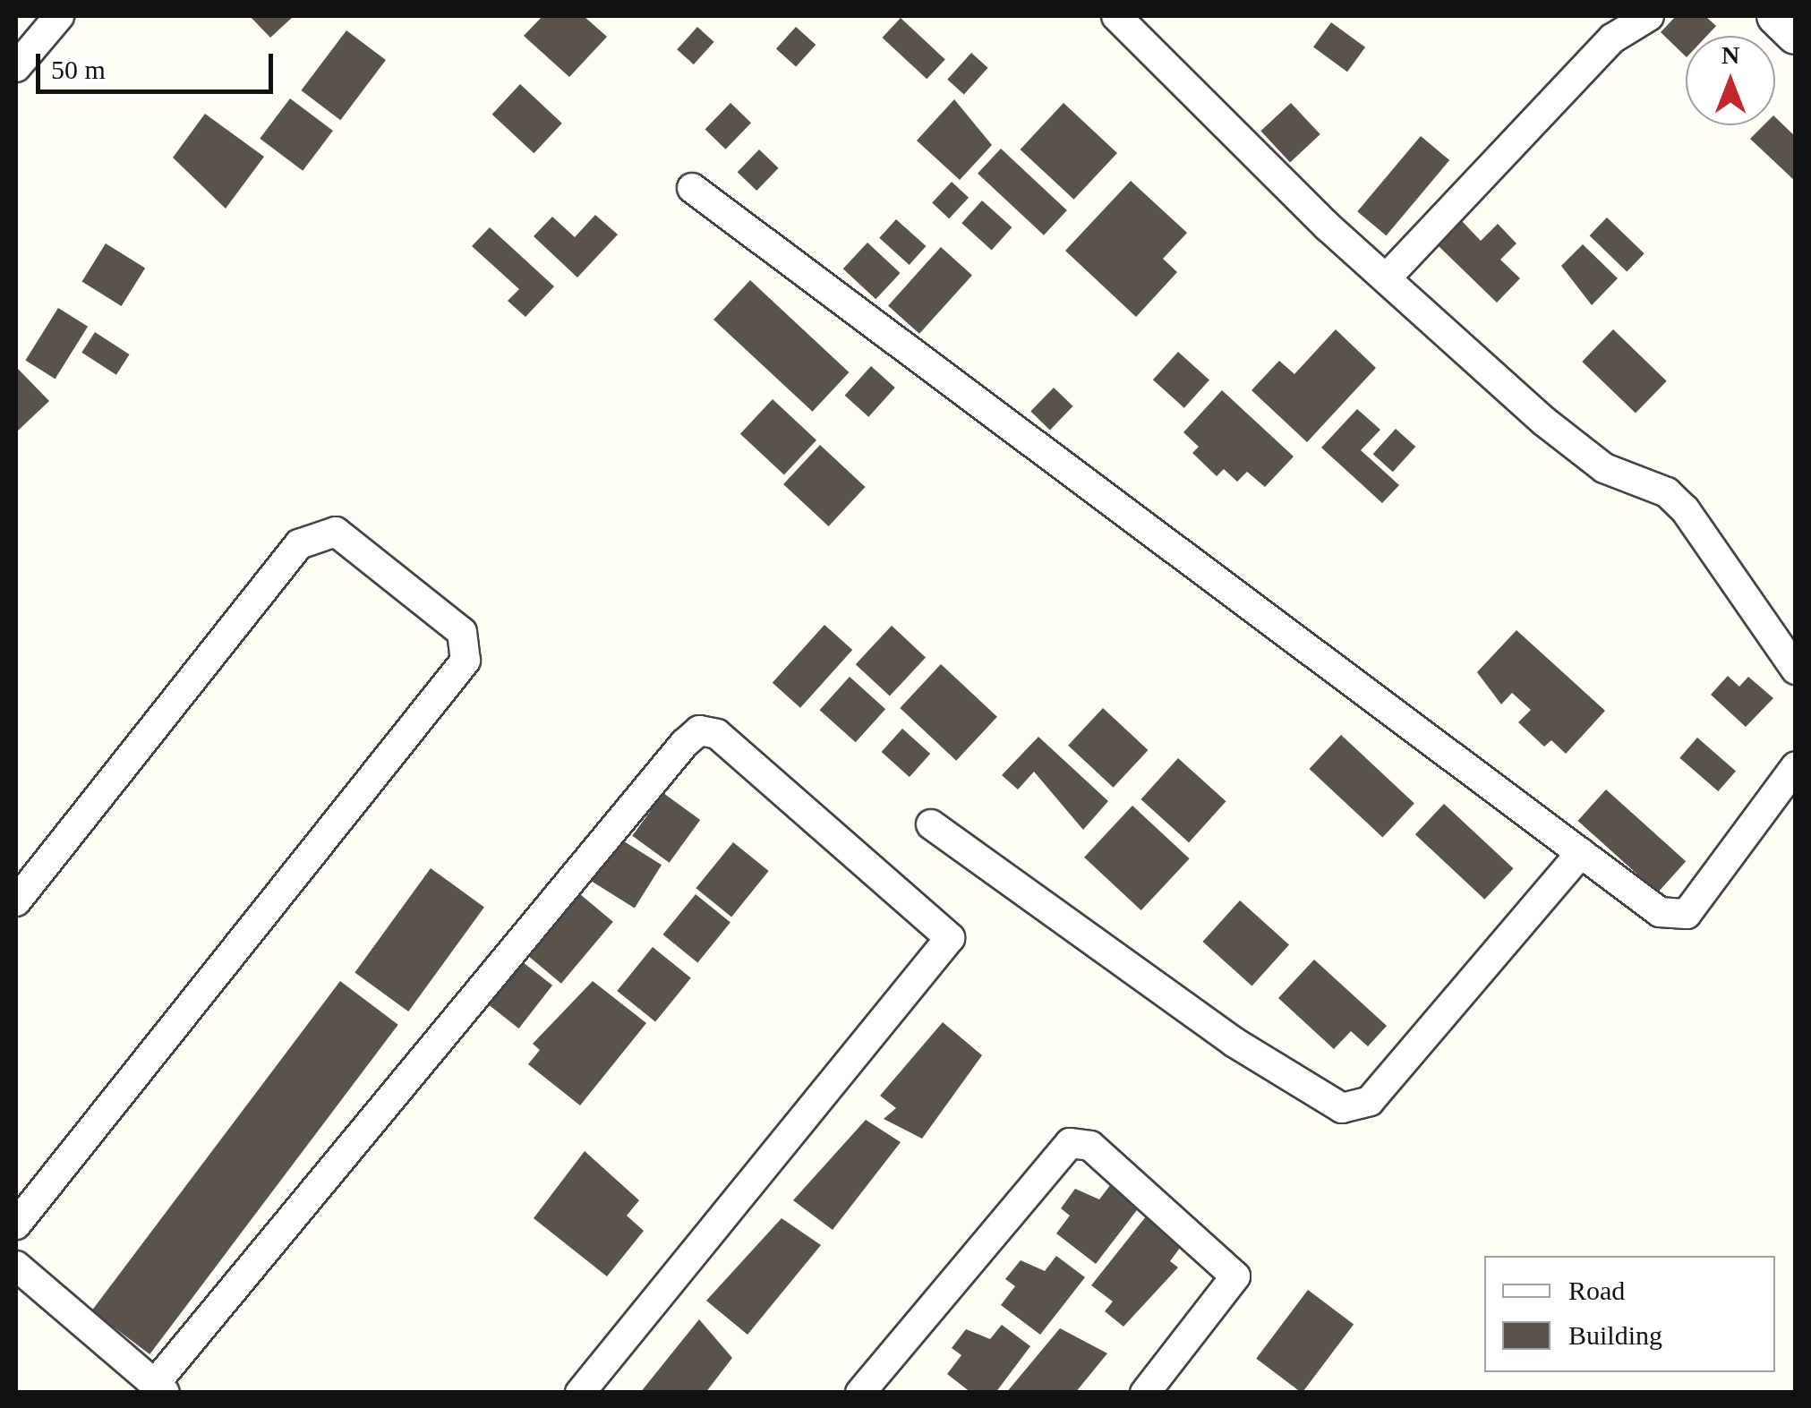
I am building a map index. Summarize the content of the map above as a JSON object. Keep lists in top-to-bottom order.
{
  "legend": ["Road", "Building"],
  "scale_bar": "50 m",
  "north": "top"
}
